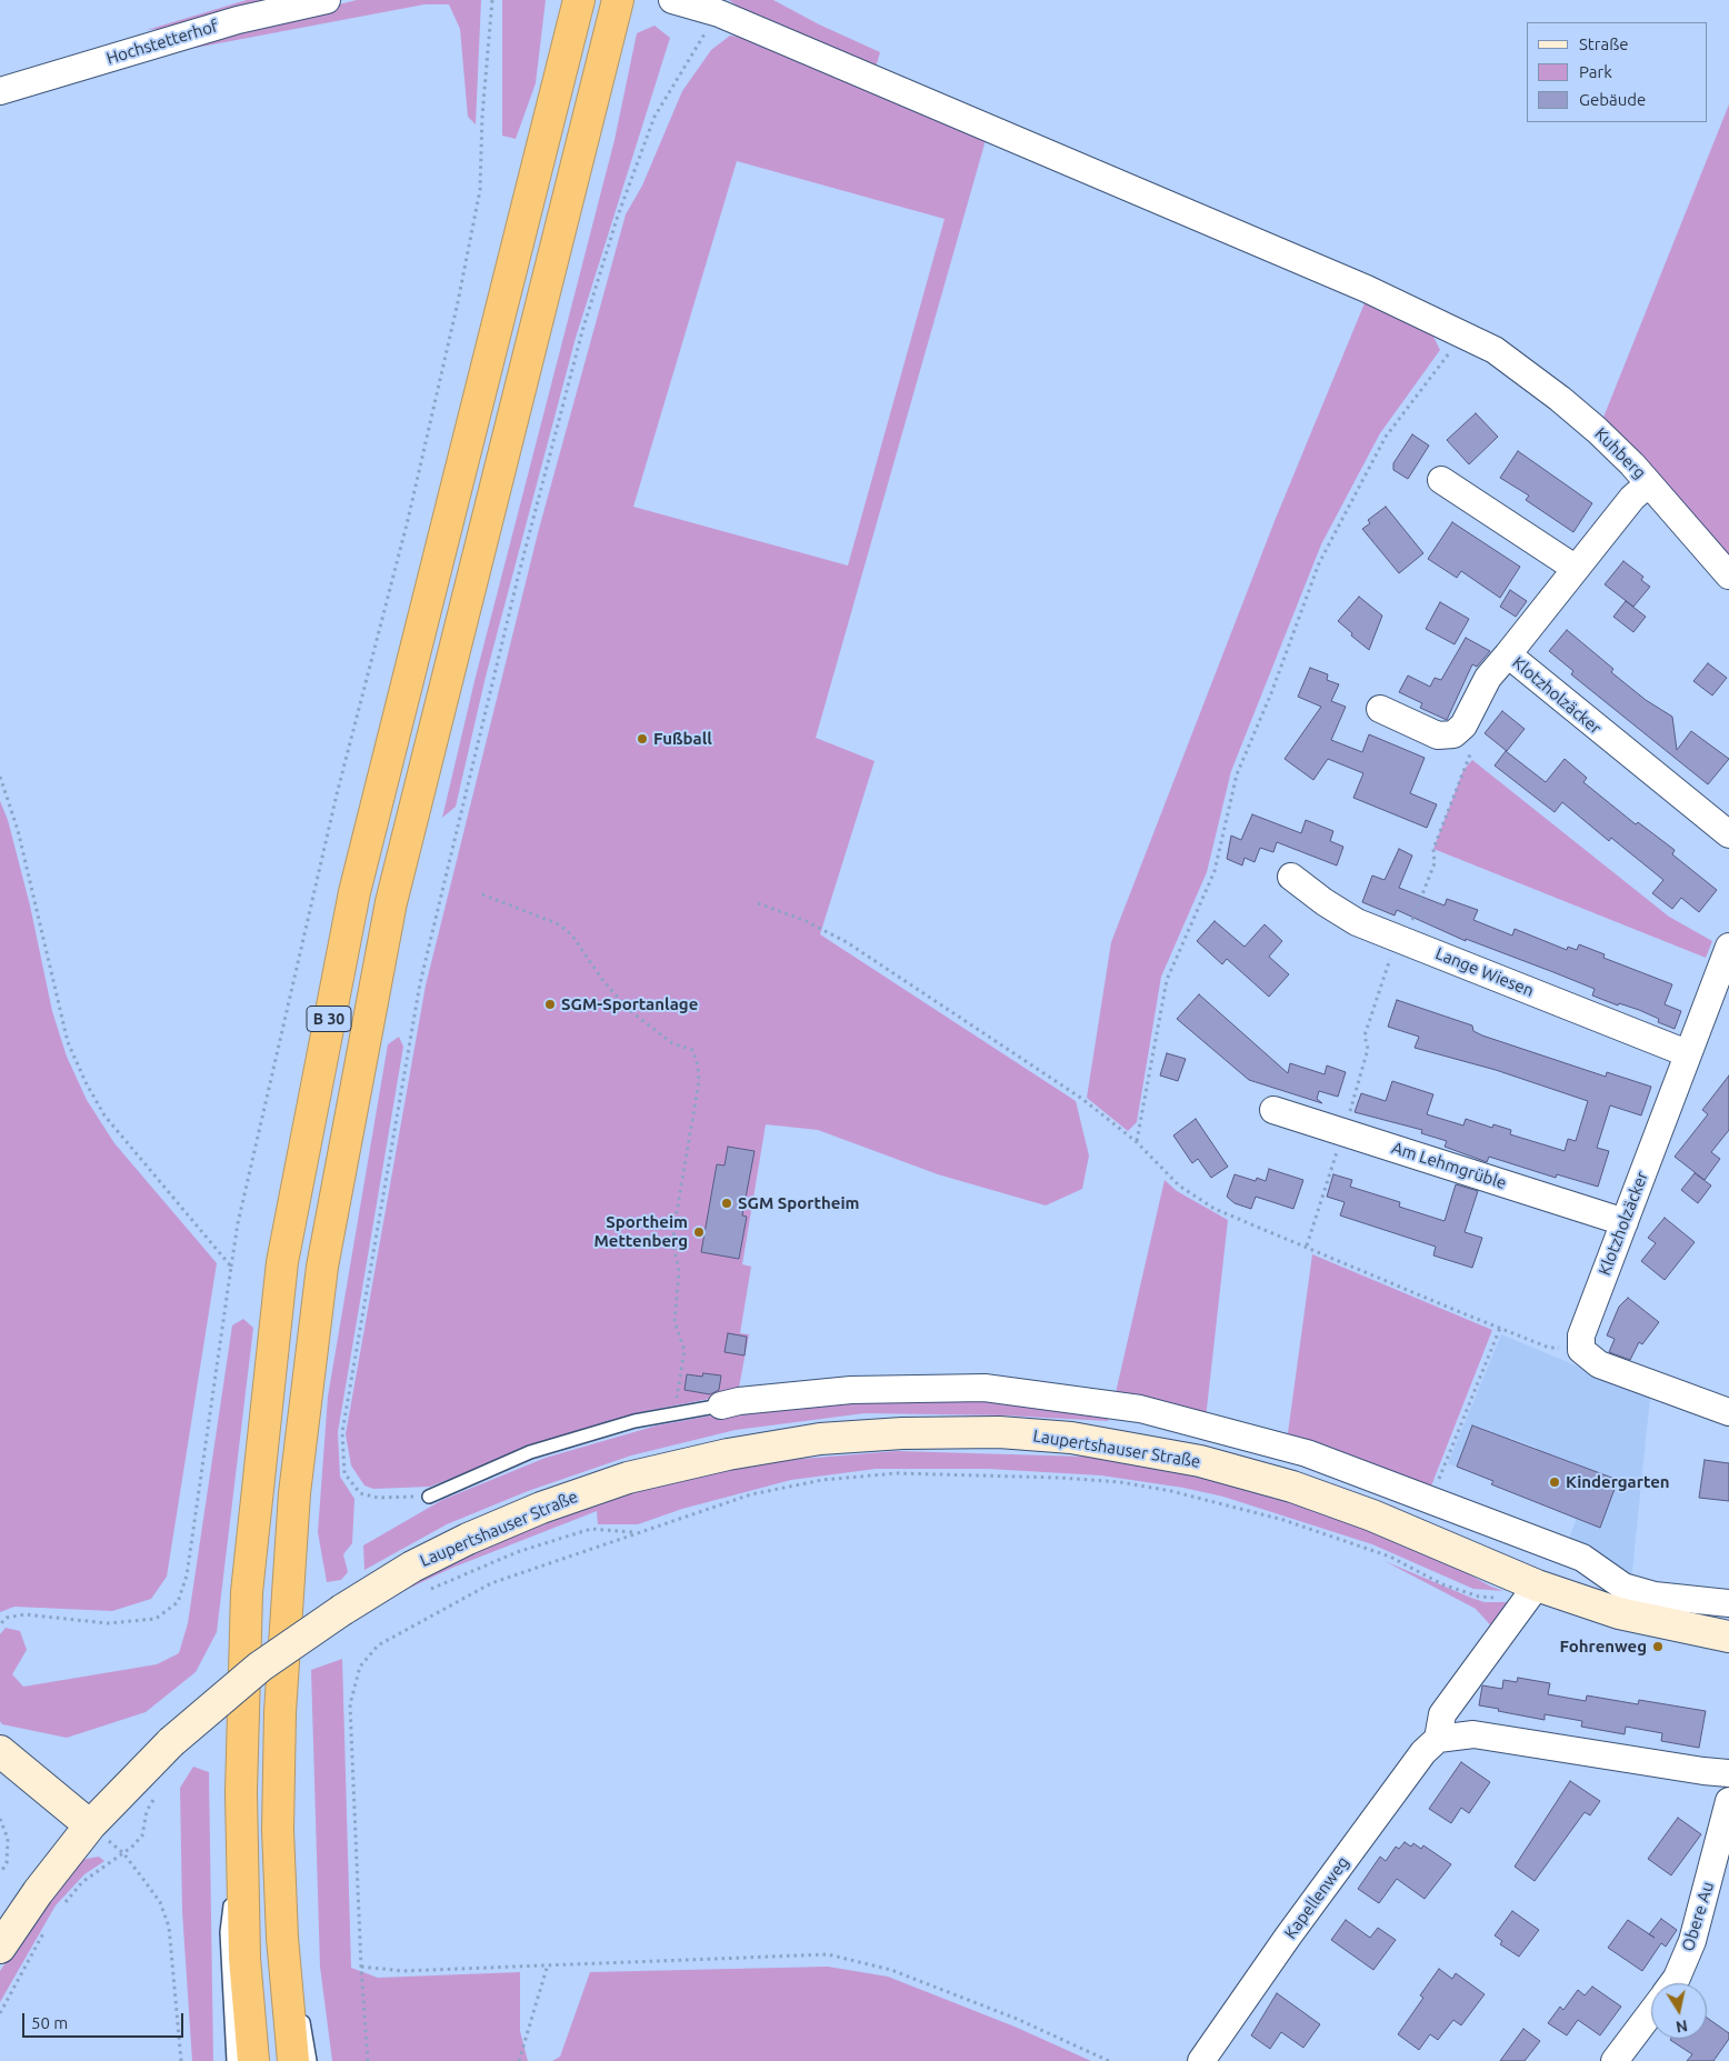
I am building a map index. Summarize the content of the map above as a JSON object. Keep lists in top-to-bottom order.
{
  "streets": {
    "highway": ["B 30"],
    "main road": ["Laupertshauser Straße"],
    "street": [
      "Hochstetterhof",
      "Kuhberg",
      "Klotzholzäcker",
      "Lange Wiesen",
      "Am Lehmgrüble",
      "Kapellenweg",
      "Obere Au"
    ]
  },
  "crossings": [
    ["Kuhberg", "Klotzholzäcker"],
    ["Klotzholzäcker", "Lange Wiesen"],
    ["Klotzholzäcker", "Am Lehmgrüble"]
  ],
  "places": [
    "Fußball",
    "SGM-Sportanlage",
    "SGM Sportheim",
    "Sportheim Mettenberg",
    "Kindergarten",
    "Fohrenweg"
  ],
  "legend": ["Straße", "Park", "Gebäude"],
  "scale_bar": "50 m",
  "north": "bottom"
}
